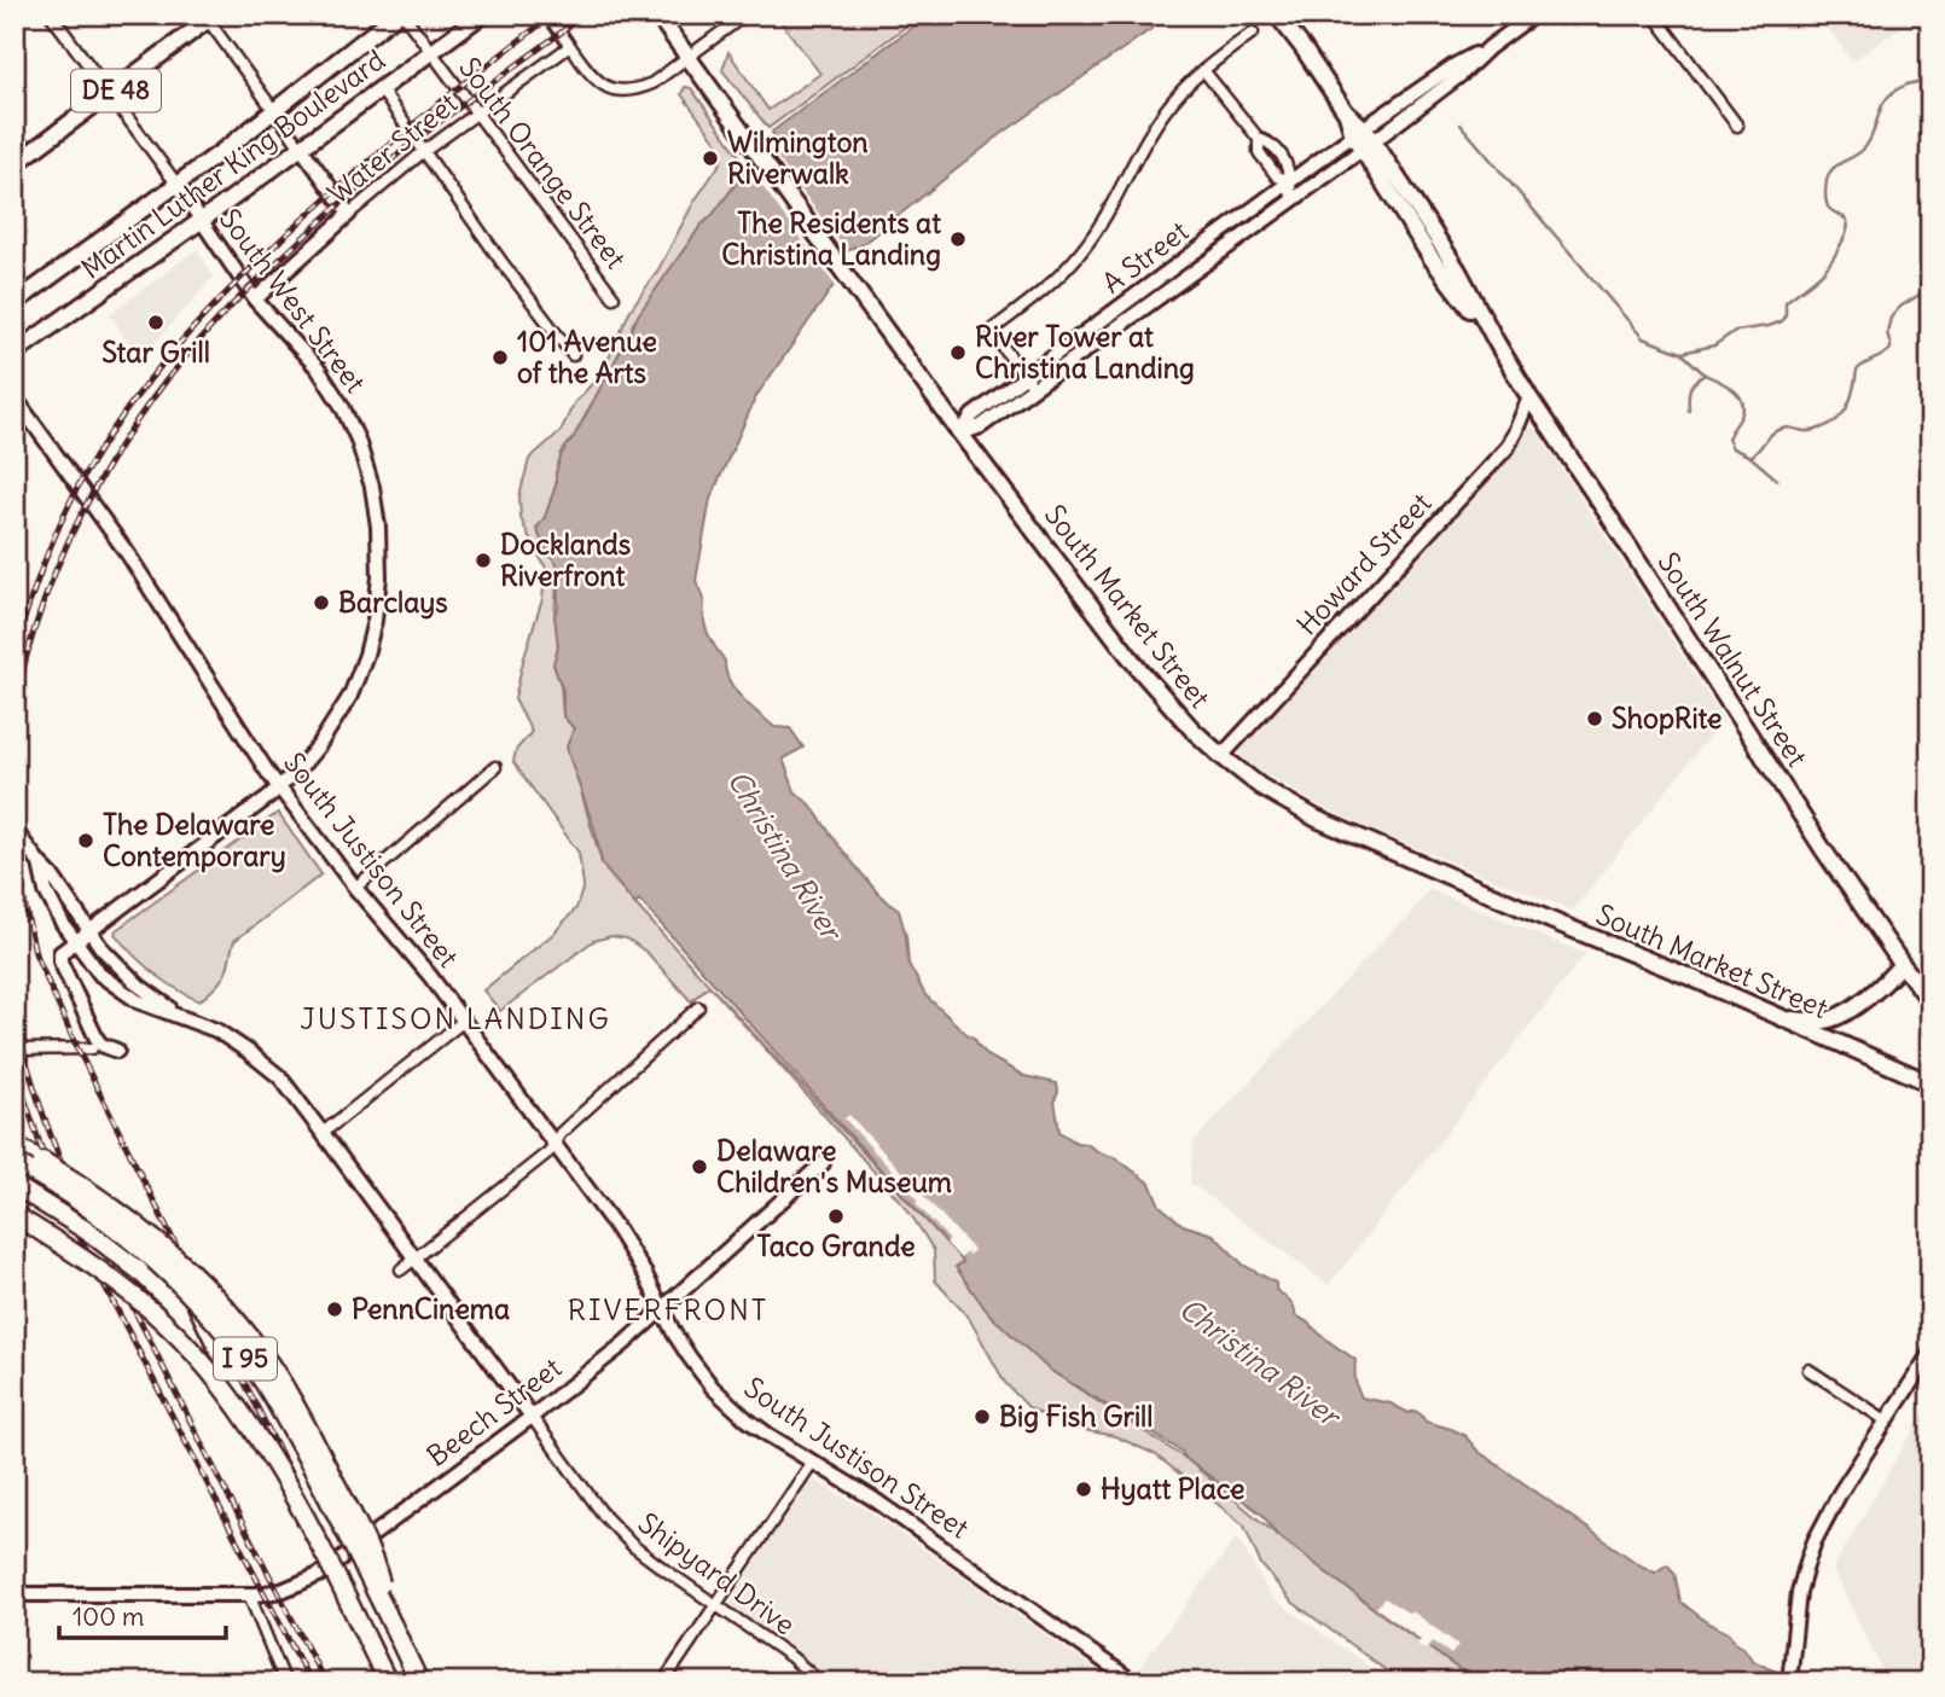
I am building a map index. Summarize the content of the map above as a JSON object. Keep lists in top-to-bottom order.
{
  "streets": {
    "highway": ["I 95"],
    "main road": [
      "DE 48",
      "Martin Luther King Boulevard",
      "South Market Street",
      "South Walnut Street"
    ],
    "street": [
      "Water Street",
      "South Orange Street",
      "A Street",
      "South West Street",
      "Howard Street",
      "South Justison Street",
      "Beech Street",
      "Shipyard Drive"
    ]
  },
  "crossings": [
    ["Water Street", "South Orange Street"],
    ["Water Street", "South West Street"],
    ["South Orange Street", "Martin Luther King Boulevard"],
    ["Martin Luther King Boulevard", "South West Street"],
    ["A Street", "South Market Street"],
    ["A Street", "South Walnut Street"],
    ["South West Street", "South Justison Street"],
    ["Howard Street", "South Market Street"],
    ["Howard Street", "South Walnut Street"],
    ["South Justison Street", "Beech Street"],
    ["Beech Street", "Shipyard Drive"]
  ],
  "districts": ["JUSTISON LANDING", "RIVERFRONT"],
  "water": ["Christina River"],
  "places": [
    "Wilmington Riverwalk",
    "The Residents at Christina Landing",
    "Star Grill",
    "River Tower at Christina Landing",
    "101 Avenue of the Arts",
    "Docklands Riverfront",
    "Barclays",
    "ShopRite",
    "The Delaware Contemporary",
    "Delaware Children's Museum",
    "Taco Grande",
    "PennCinema",
    "Big Fish Grill",
    "Hyatt Place"
  ],
  "scale_bar": "100 m"
}
